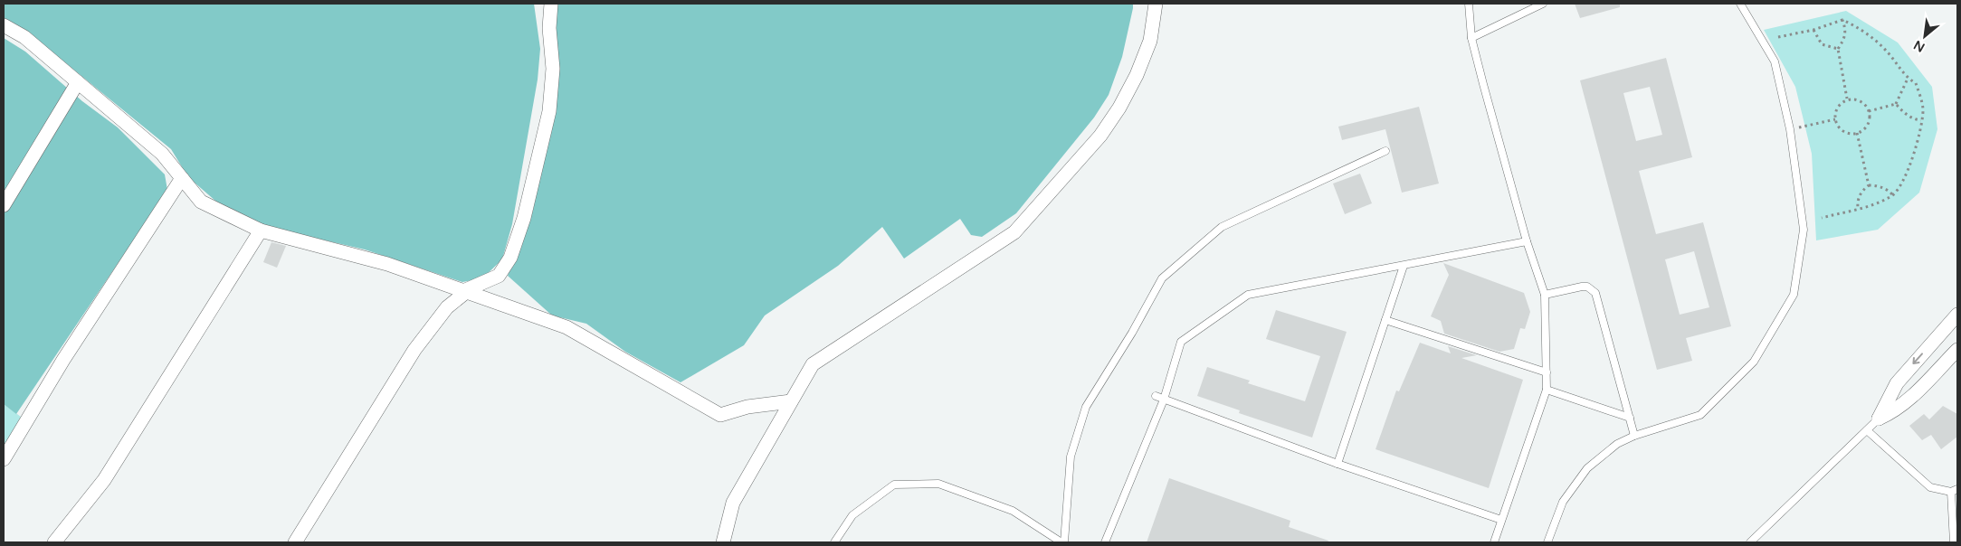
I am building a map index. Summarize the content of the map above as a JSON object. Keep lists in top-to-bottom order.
{
  "north": "bottom left"
}
